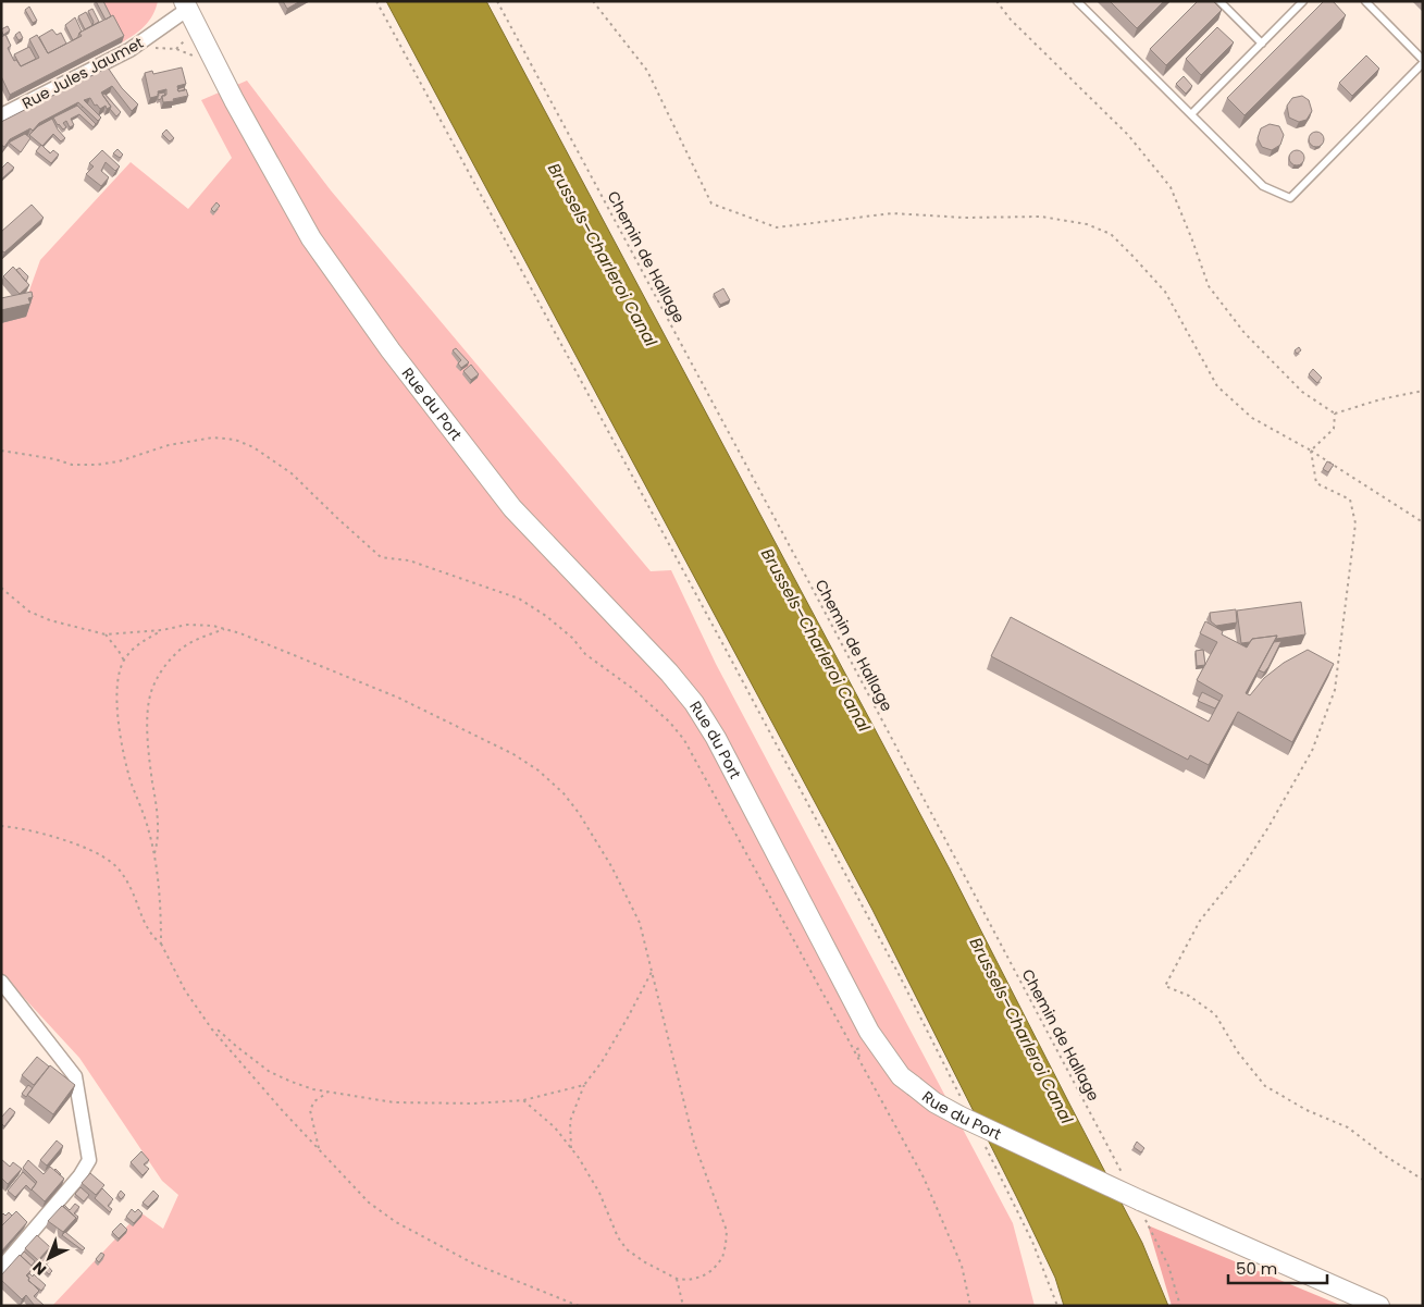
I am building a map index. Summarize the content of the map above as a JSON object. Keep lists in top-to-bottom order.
{
  "streets": {
    "main road": ["Rue du Port"],
    "street": ["Rue Jules Jaumet"],
    "path": ["Chemin de Hallage"]
  },
  "crossings": [
    ["Rue Jules Jaumet", "Rue du Port"]
  ],
  "water": ["Brussels–Charleroi Canal"],
  "scale_bar": "50 m",
  "north": "bottom left"
}
